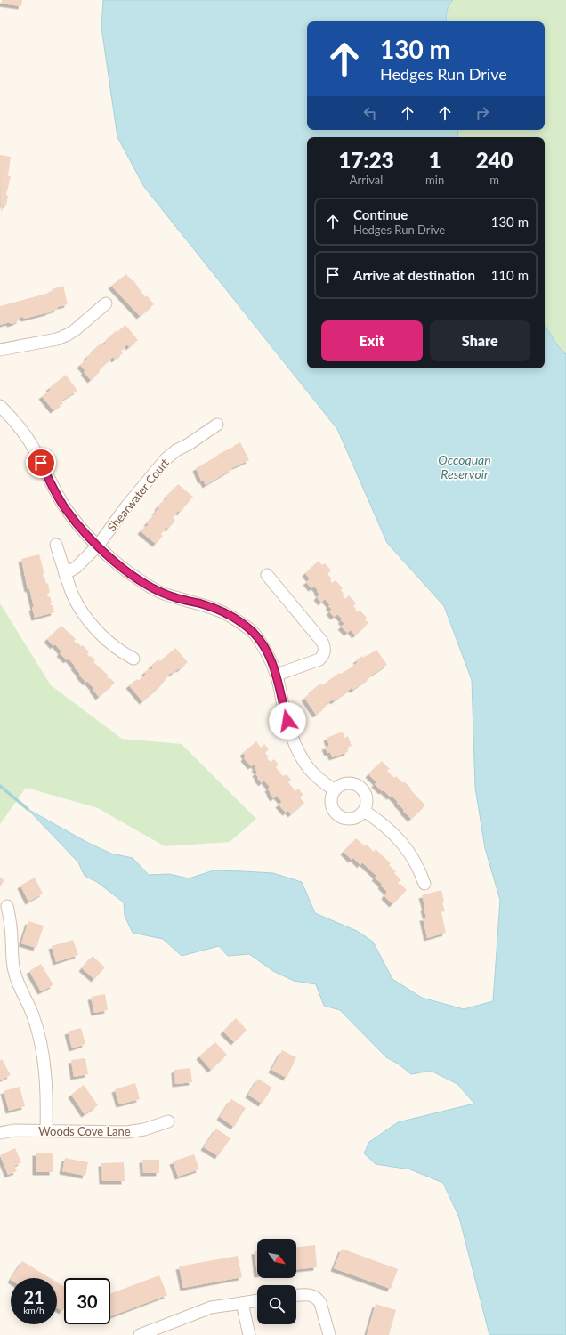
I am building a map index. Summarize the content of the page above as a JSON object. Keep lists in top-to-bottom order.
{
  "streets": {
    "street": ["Shearwater Court", "Woods Cove Lane"]
  },
  "water": ["Occoquan Reservoir"],
  "north": "bottom right",
  "page": {
    "turn": ["130 m", "Hedges Run Drive"],
    "eta": [
      "17:23",
      "Arrival",
      "1",
      "min",
      "240",
      "m"
    ],
    "list": [
      {
        "name": "Continue",
        "note": "Hedges Run Drive",
        "value": "130 m"
      },
      {
        "name": "Arrive at destination",
        "value": "110 m"
      }
    ],
    "buttons": ["Exit", "Share"],
    "speed": "21 km/h",
    "limit": "30"
  }
}
